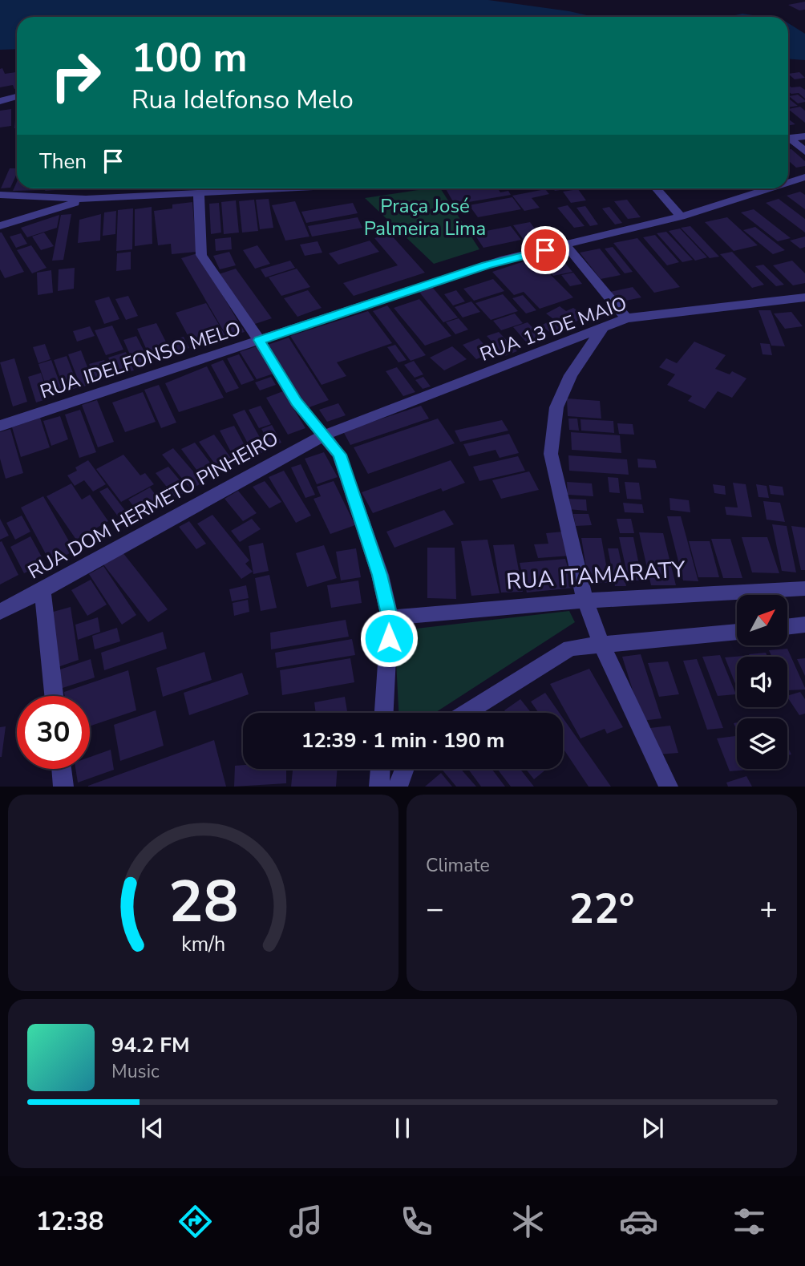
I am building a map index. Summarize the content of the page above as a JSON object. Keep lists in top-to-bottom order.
{
  "streets": {
    "street": [
      "RUA 13 DE MAIO",
      "RUA IDELFONSO MELO",
      "RUA DOM HERMETO PINHEIRO",
      "RUA ITAMARATY"
    ]
  },
  "crossings": [
    ["RUA 13 DE MAIO", "RUA DOM HERMETO PINHEIRO"]
  ],
  "parks": ["Praça José Palmeira Lima"],
  "north": "top right",
  "page": {
    "turn": ["100 m", "Rua Idelfonso Melo"],
    "then": "Then",
    "limit": "30",
    "trip": "12:39 · 1 min · 190 m",
    "tile": "Climate",
    "heat": ["−", "22°", "+"],
    "song": ["94.2 FM", "Music"],
    "tabs": "12:38",
    "gauge": ["28", "km/h"]
  }
}
